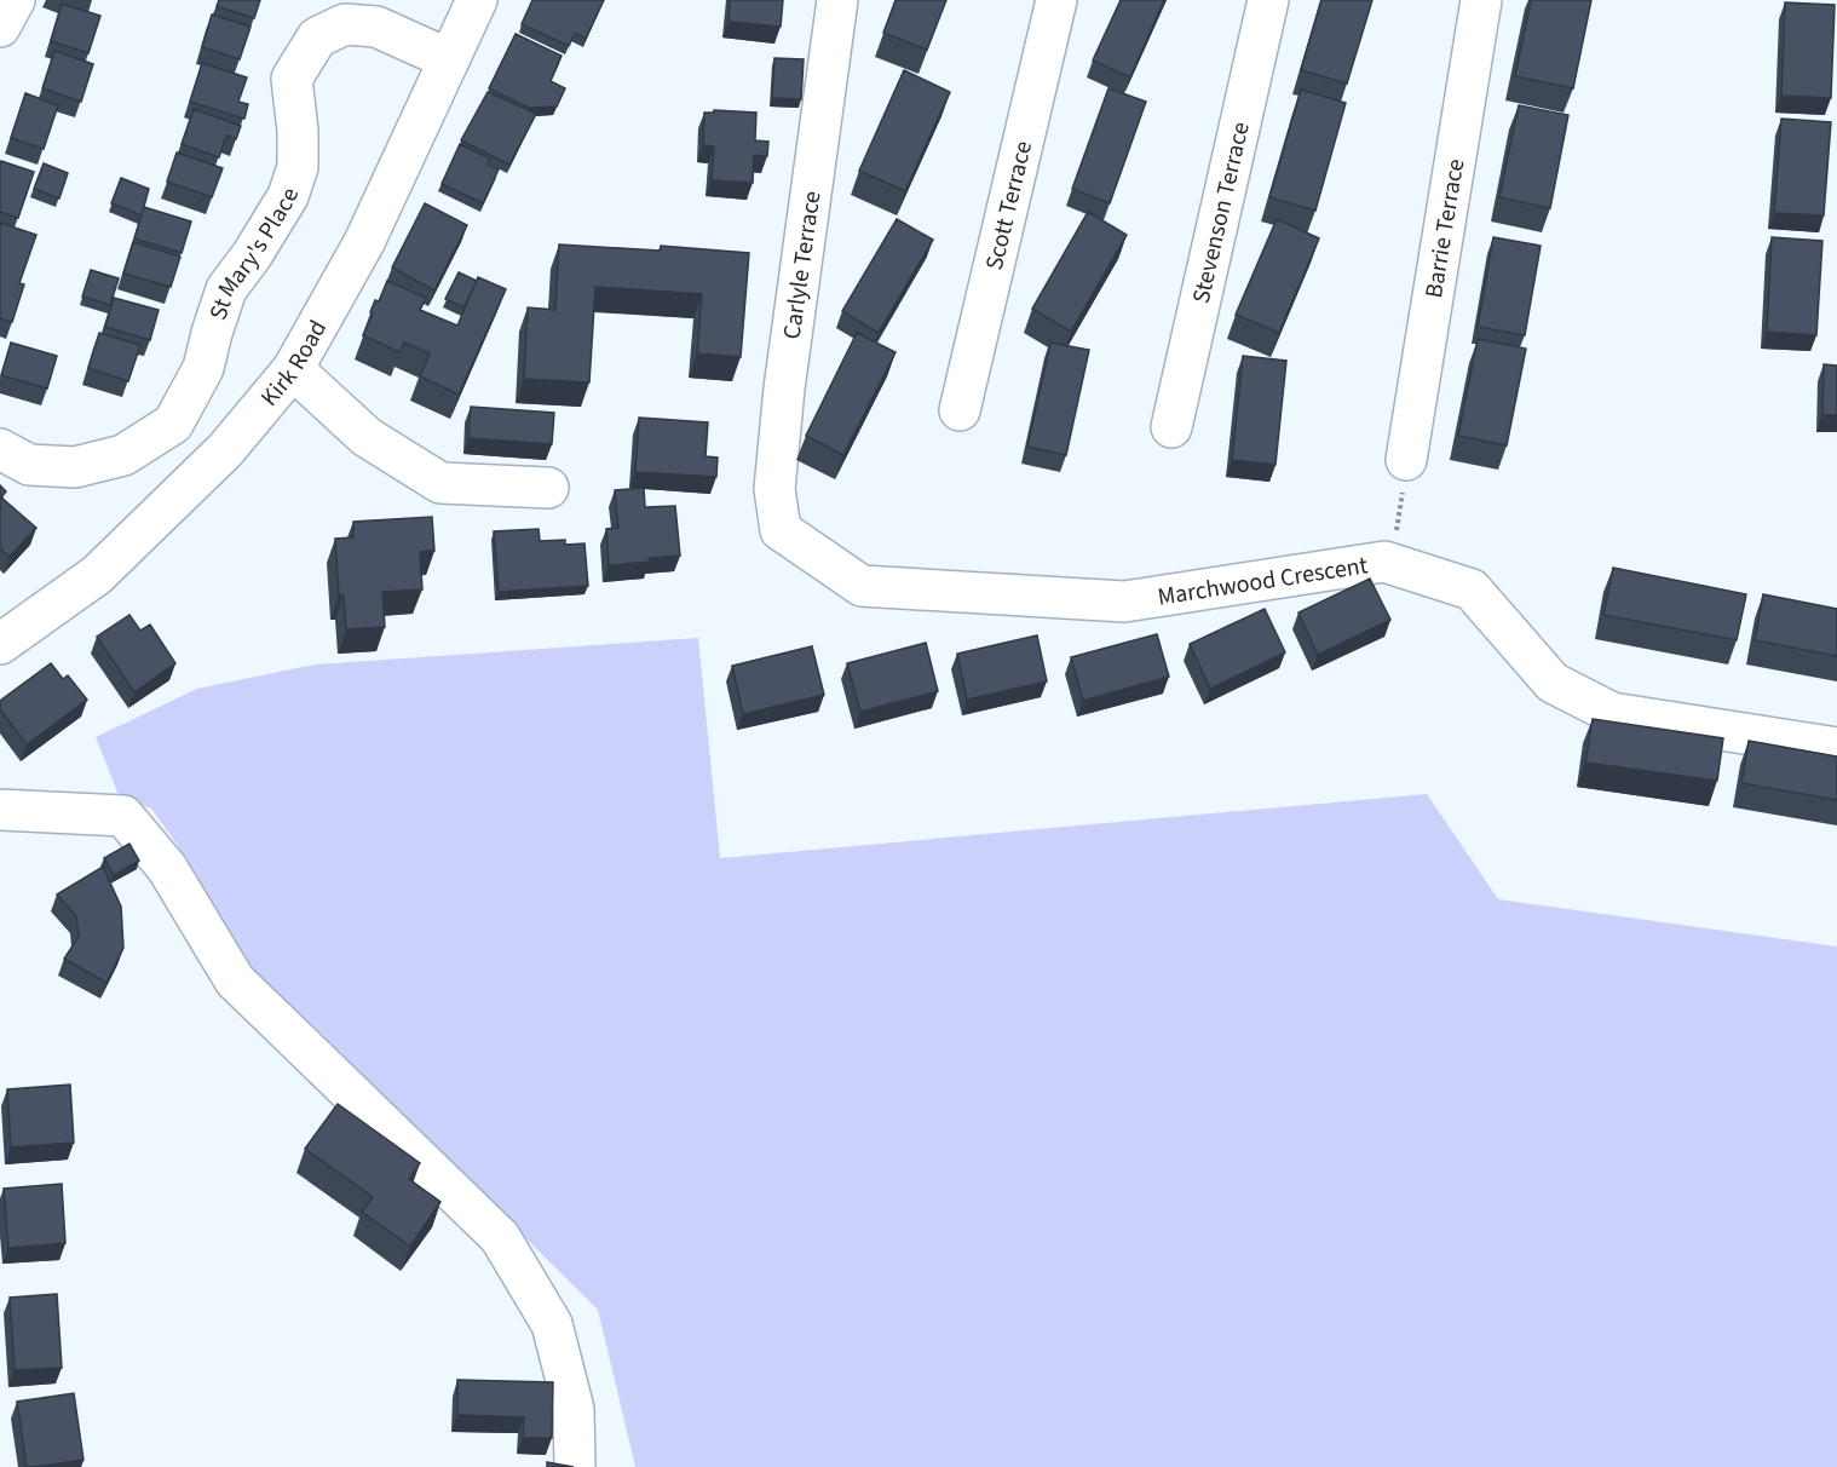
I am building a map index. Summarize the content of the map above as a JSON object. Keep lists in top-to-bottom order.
{
  "streets": {
    "street": [
      "Scott Terrace",
      "Stevenson Terrace",
      "Barrie Terrace",
      "St Mary's Place",
      "Carlyle Terrace",
      "Kirk Road",
      "Marchwood Crescent"
    ]
  },
  "crossings": [
    ["St Mary's Place", "Kirk Road"],
    ["Carlyle Terrace", "Marchwood Crescent"]
  ]
}
